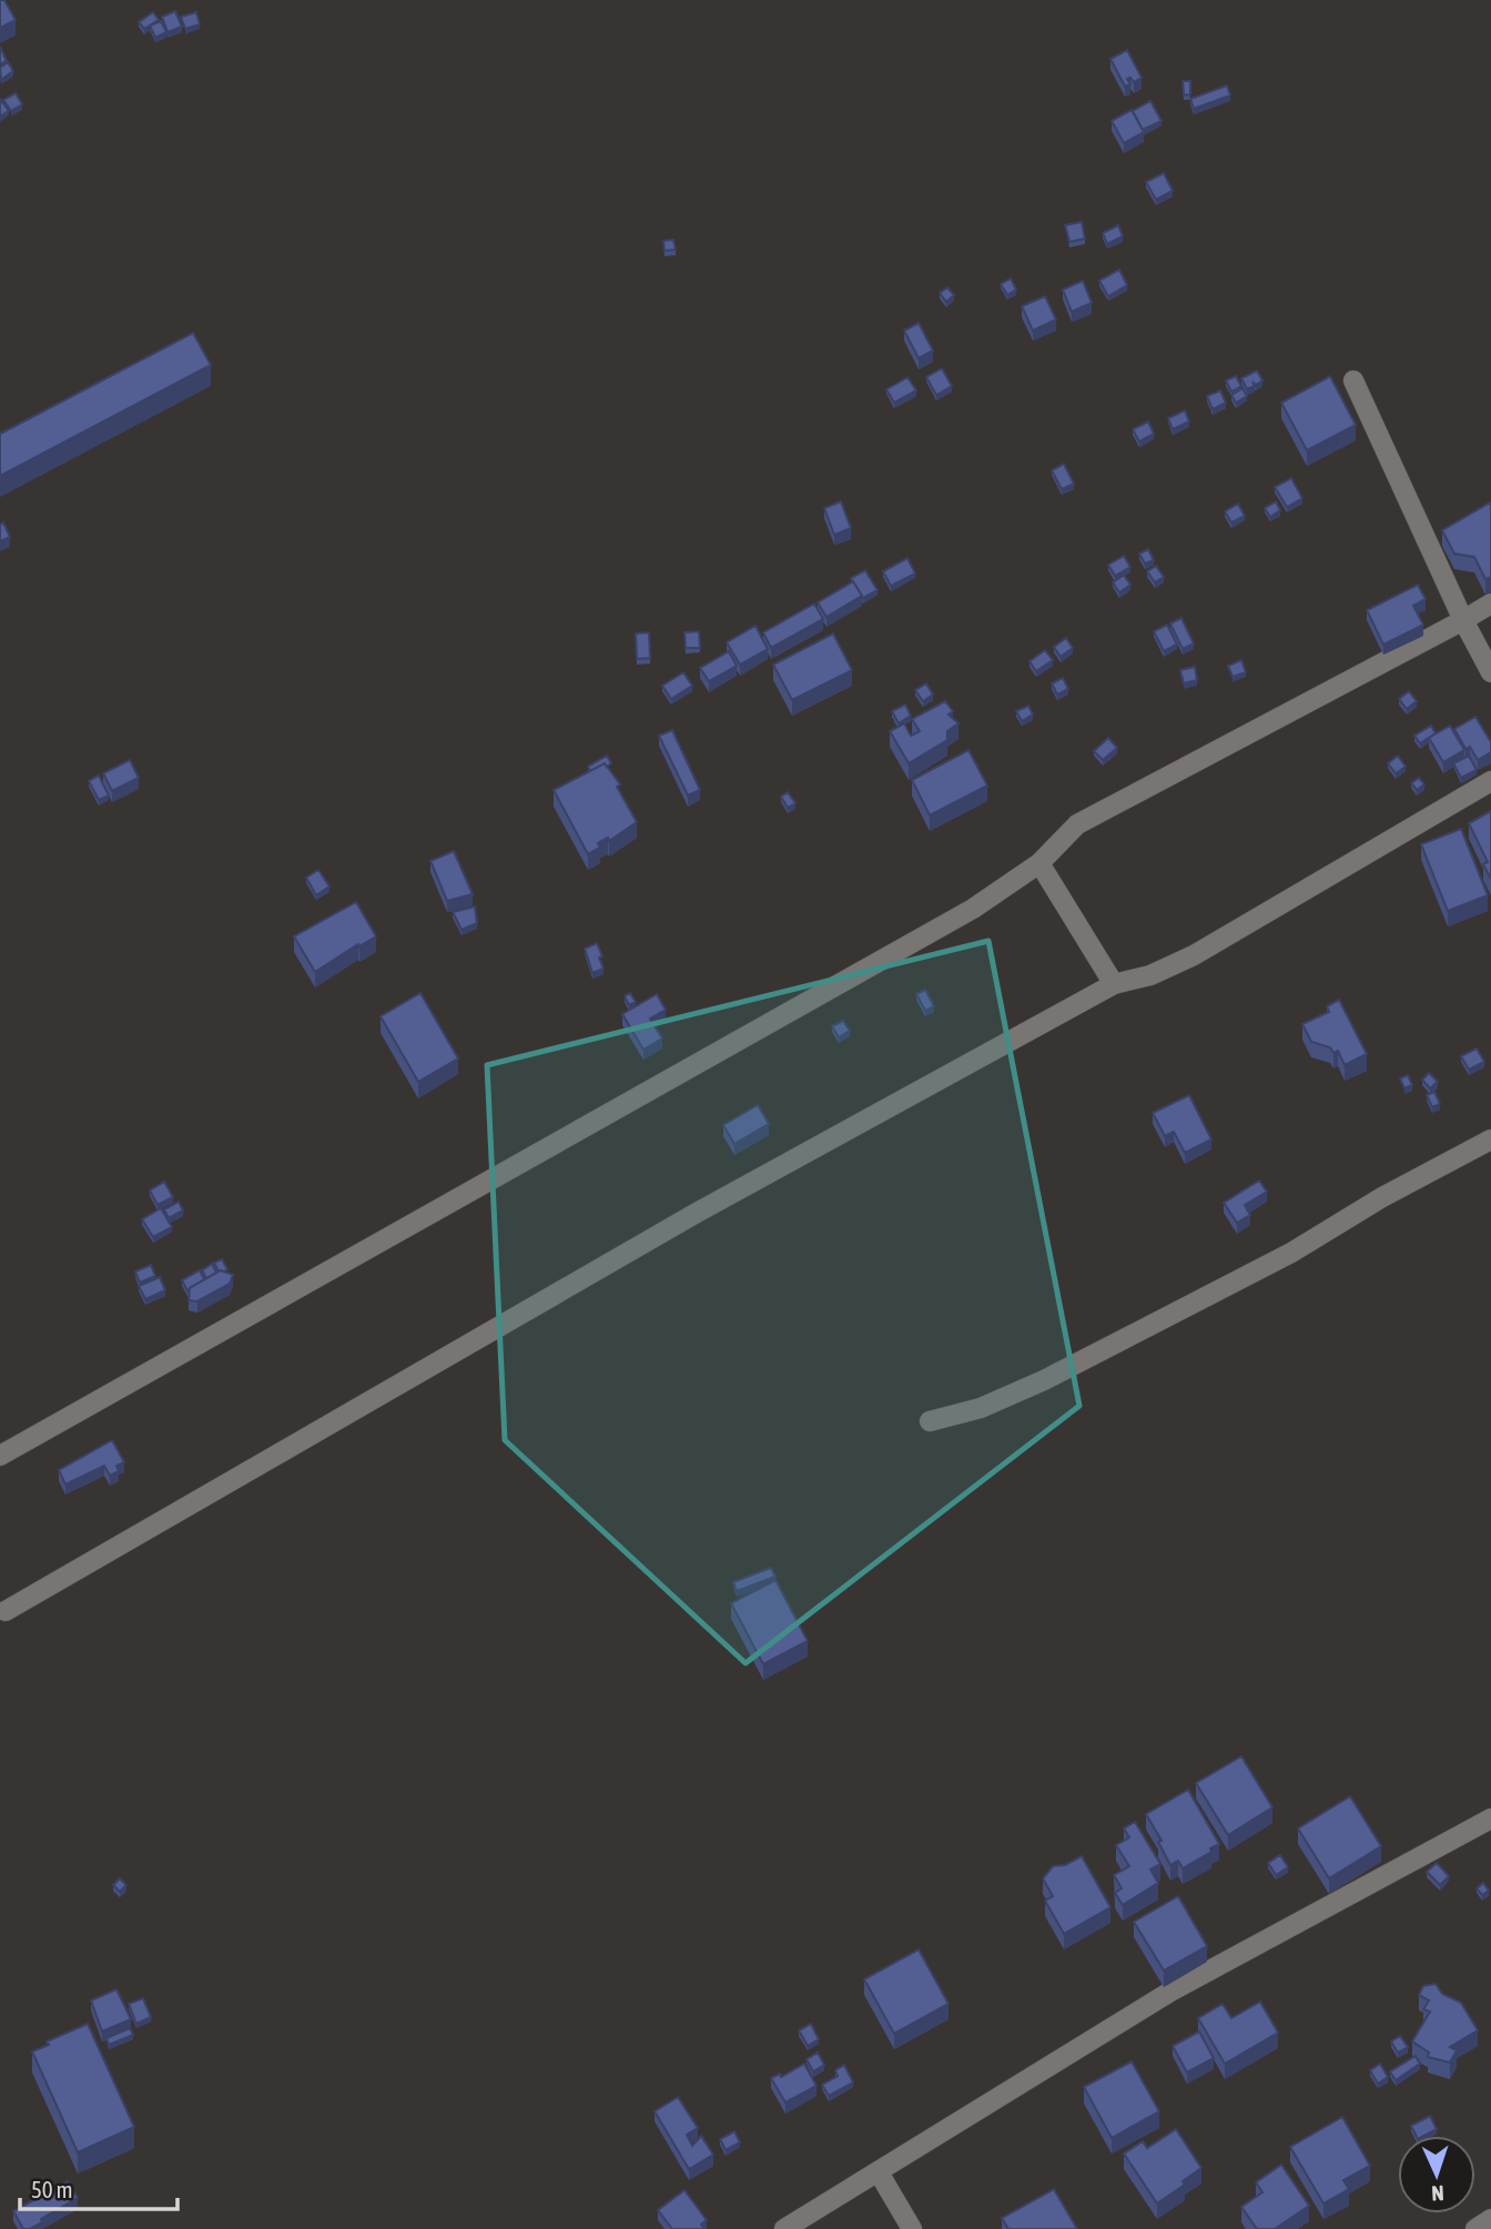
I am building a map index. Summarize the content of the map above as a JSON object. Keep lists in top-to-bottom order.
{
  "scale_bar": "50 m",
  "north": "bottom"
}
